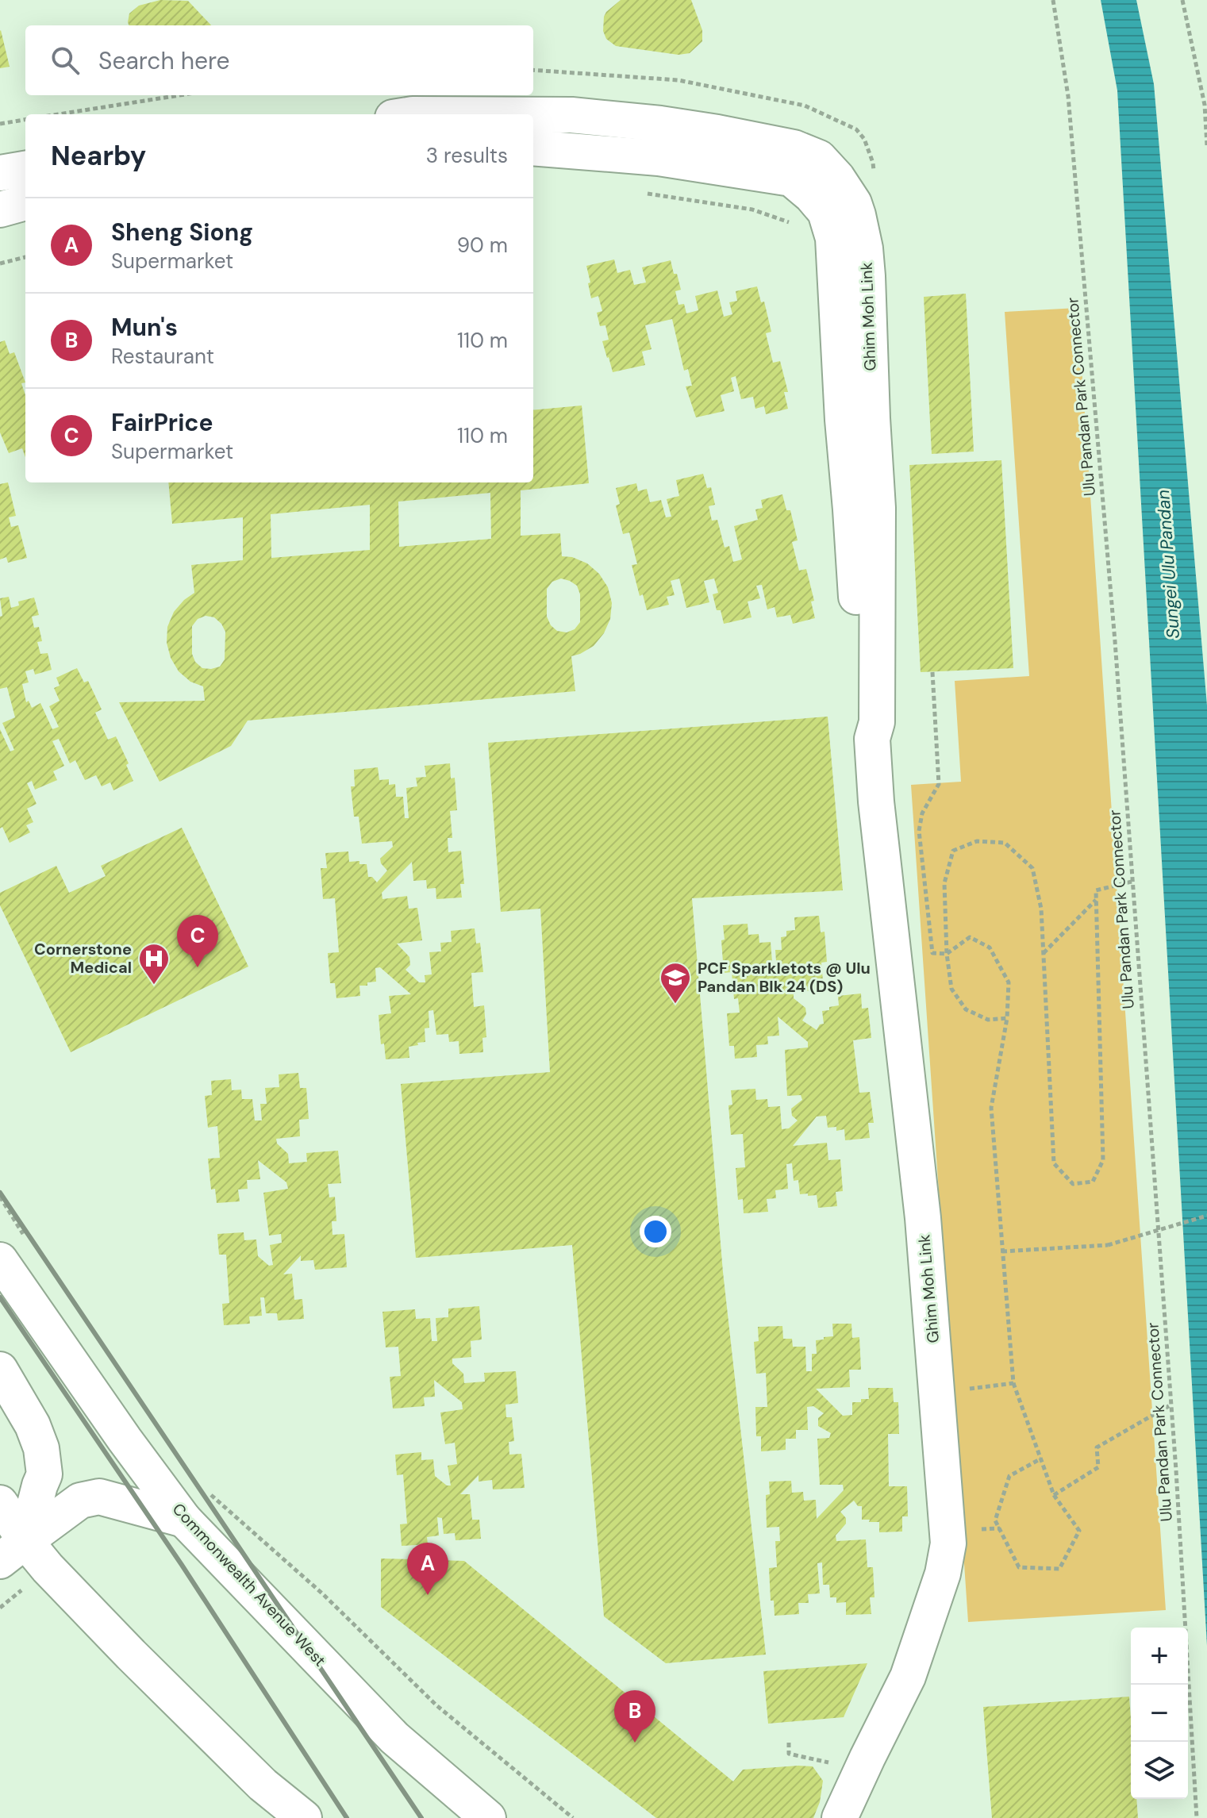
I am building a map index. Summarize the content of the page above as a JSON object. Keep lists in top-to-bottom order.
{
  "streets": {
    "street": ["Ghim Moh Link", "Commonwealth Avenue West"],
    "path": ["Ulu Pandan Park Connector"]
  },
  "water": ["Sungei Ulu Pandan"],
  "places": {
    "hospital": ["Cornerstone Medical"],
    "school or university": ["PCF Sparkletots @ Ulu Pandan Blk 24 (DS)"]
  },
  "page": {
    "search": "Search here",
    "heading": ["Nearby", "3 results"],
    "list": [
      {
        "mark": "A",
        "name": "Sheng Siong",
        "note": "Supermarket",
        "value": "90 m"
      },
      {
        "mark": "B",
        "name": "Mun's",
        "note": "Restaurant",
        "value": "110 m"
      },
      {
        "mark": "C",
        "name": "FairPrice",
        "note": "Supermarket",
        "value": "110 m"
      }
    ],
    "pins": ["C", "A", "B"],
    "map_buttons": ["+", "−"]
  }
}
